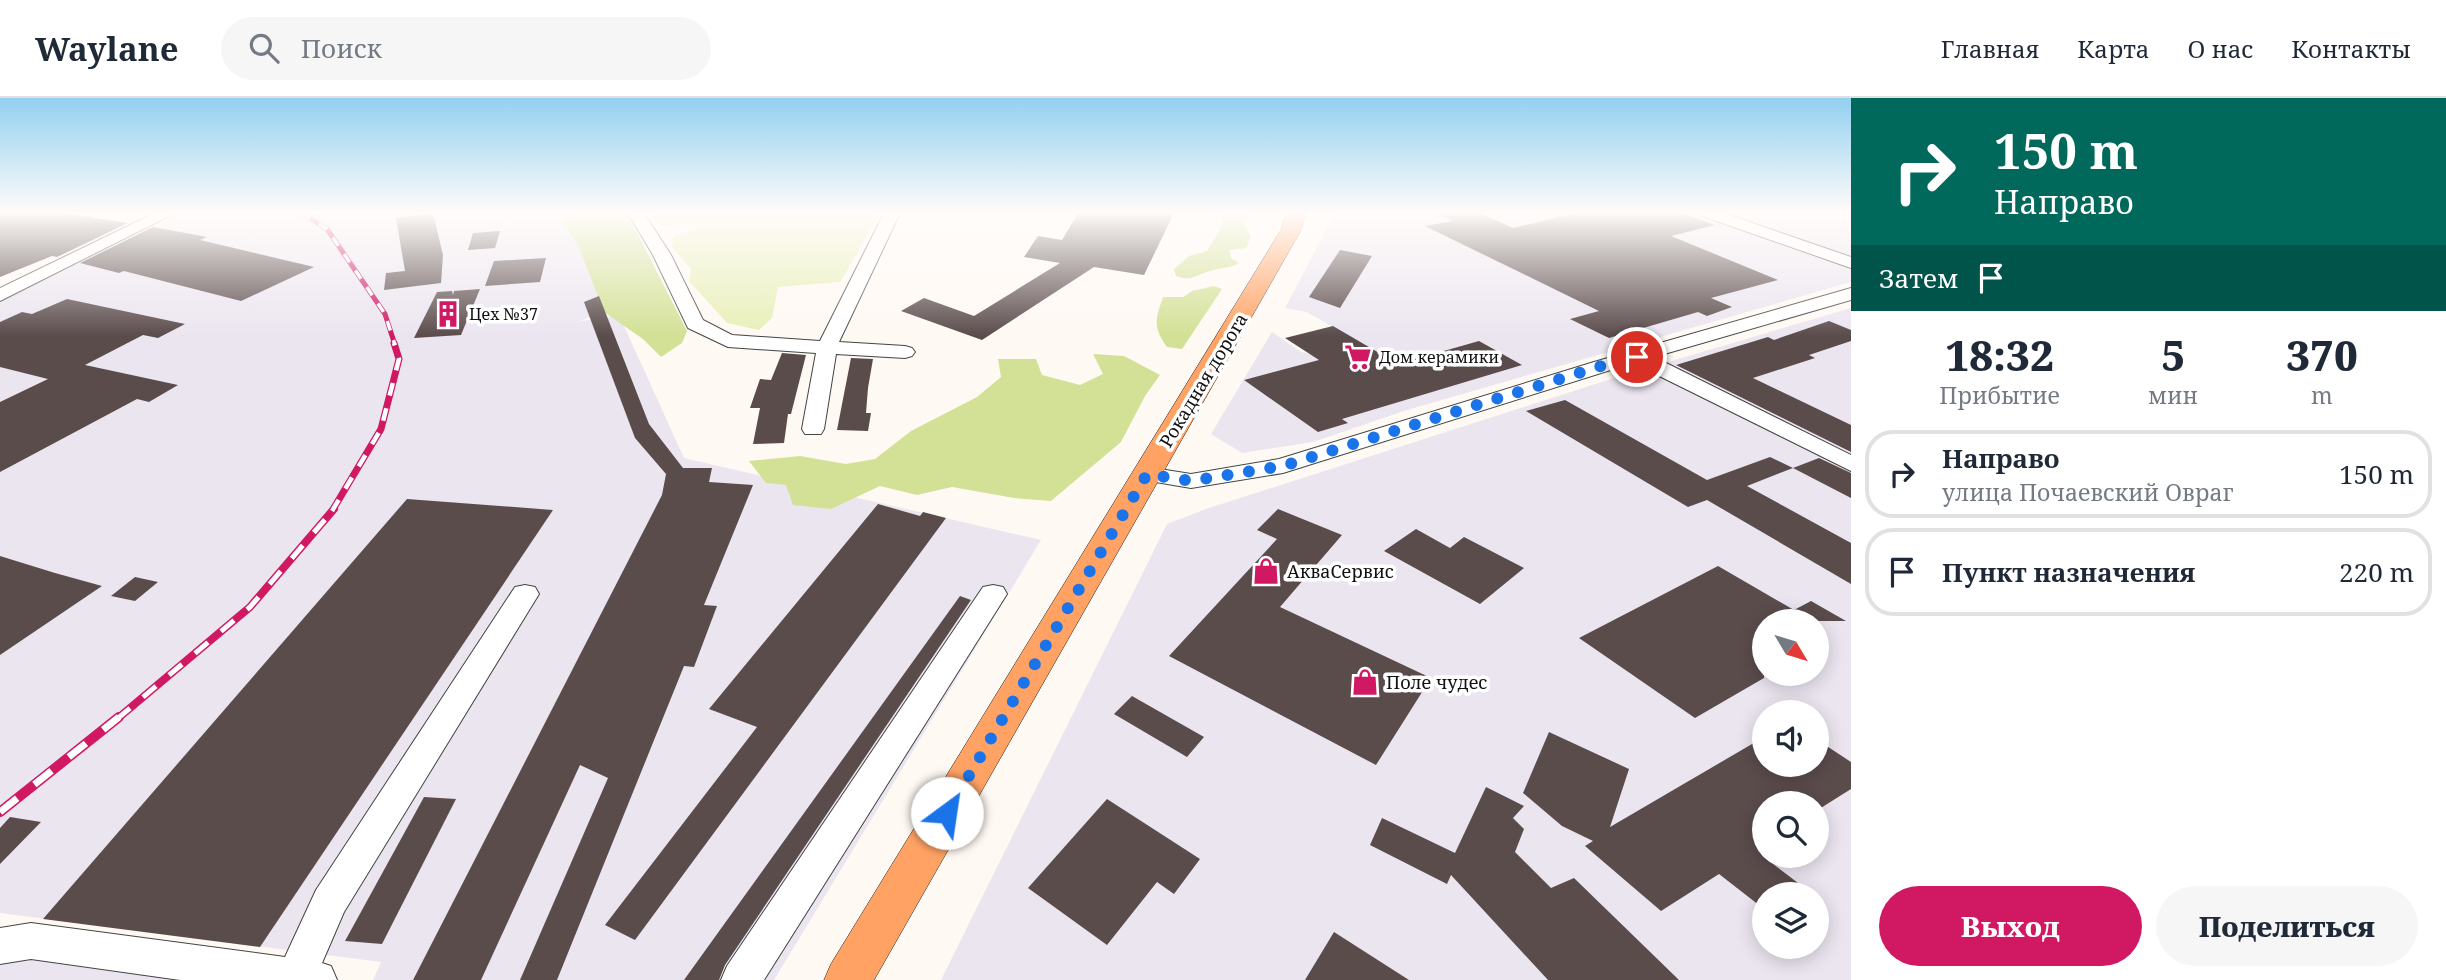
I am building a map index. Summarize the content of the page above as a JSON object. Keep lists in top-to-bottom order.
{
  "streets": {
    "main road": ["Рокадная дорога"]
  },
  "places": {
    "building": ["Цех №37"],
    "supermarket": ["Дом керамики"],
    "shop": ["АкваСервис", "Поле чудес"]
  },
  "north": "bottom right",
  "page": {
    "header": "Waylane",
    "search": "Поиск",
    "nav": [
      "Главная",
      "Карта",
      "О нас",
      "Контакты"
    ],
    "turn": ["150 m", "Направо"],
    "then": "Затем",
    "eta": [
      "18:32",
      "Прибытие",
      "5",
      "мин",
      "370",
      "m"
    ],
    "list": [
      {
        "name": "Направо",
        "note": "улица Почаевский Овраг",
        "value": "150 m"
      },
      {
        "name": "Пункт назначения",
        "value": "220 m"
      }
    ],
    "buttons": ["Выход", "Поделиться"]
  }
}
